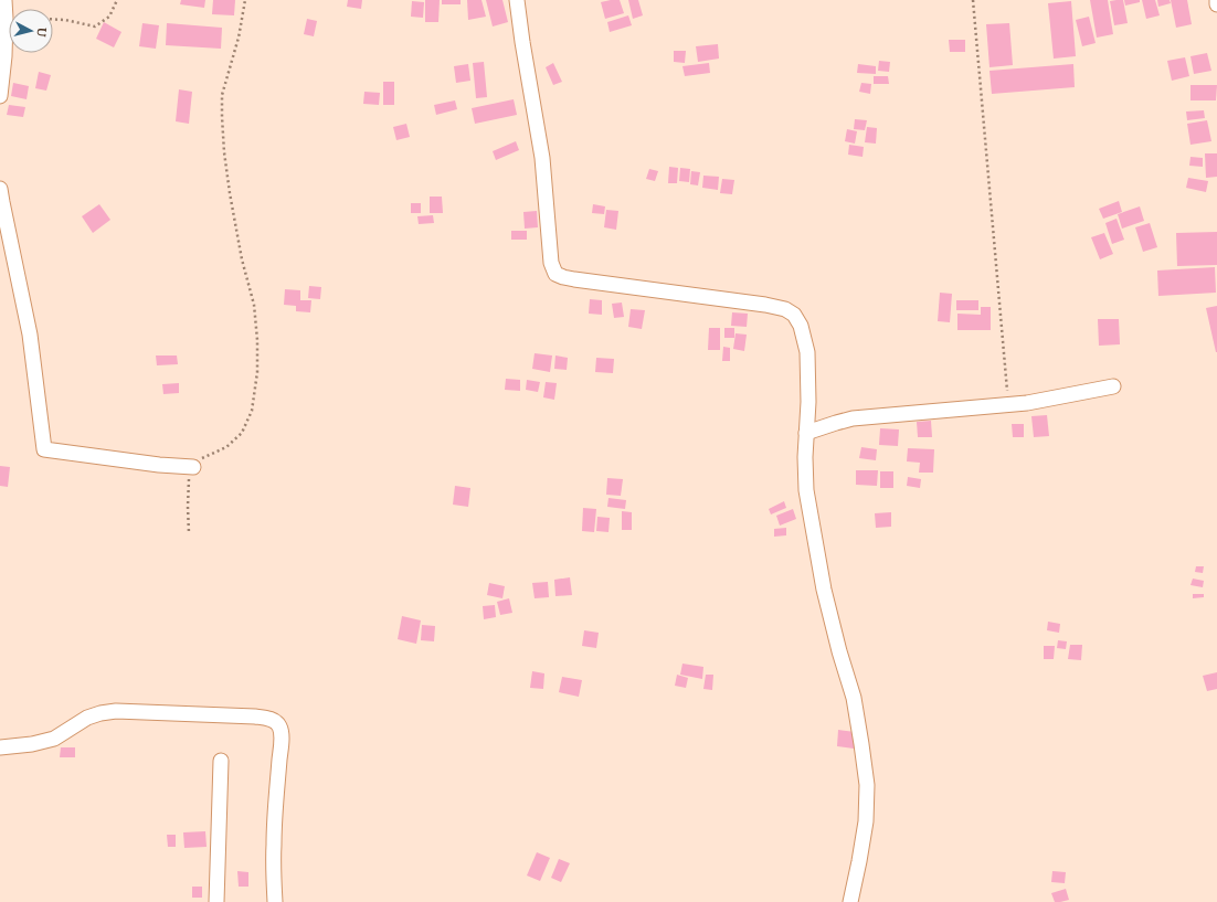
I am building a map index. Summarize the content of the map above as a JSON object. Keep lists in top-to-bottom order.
{
  "north": "right"
}
